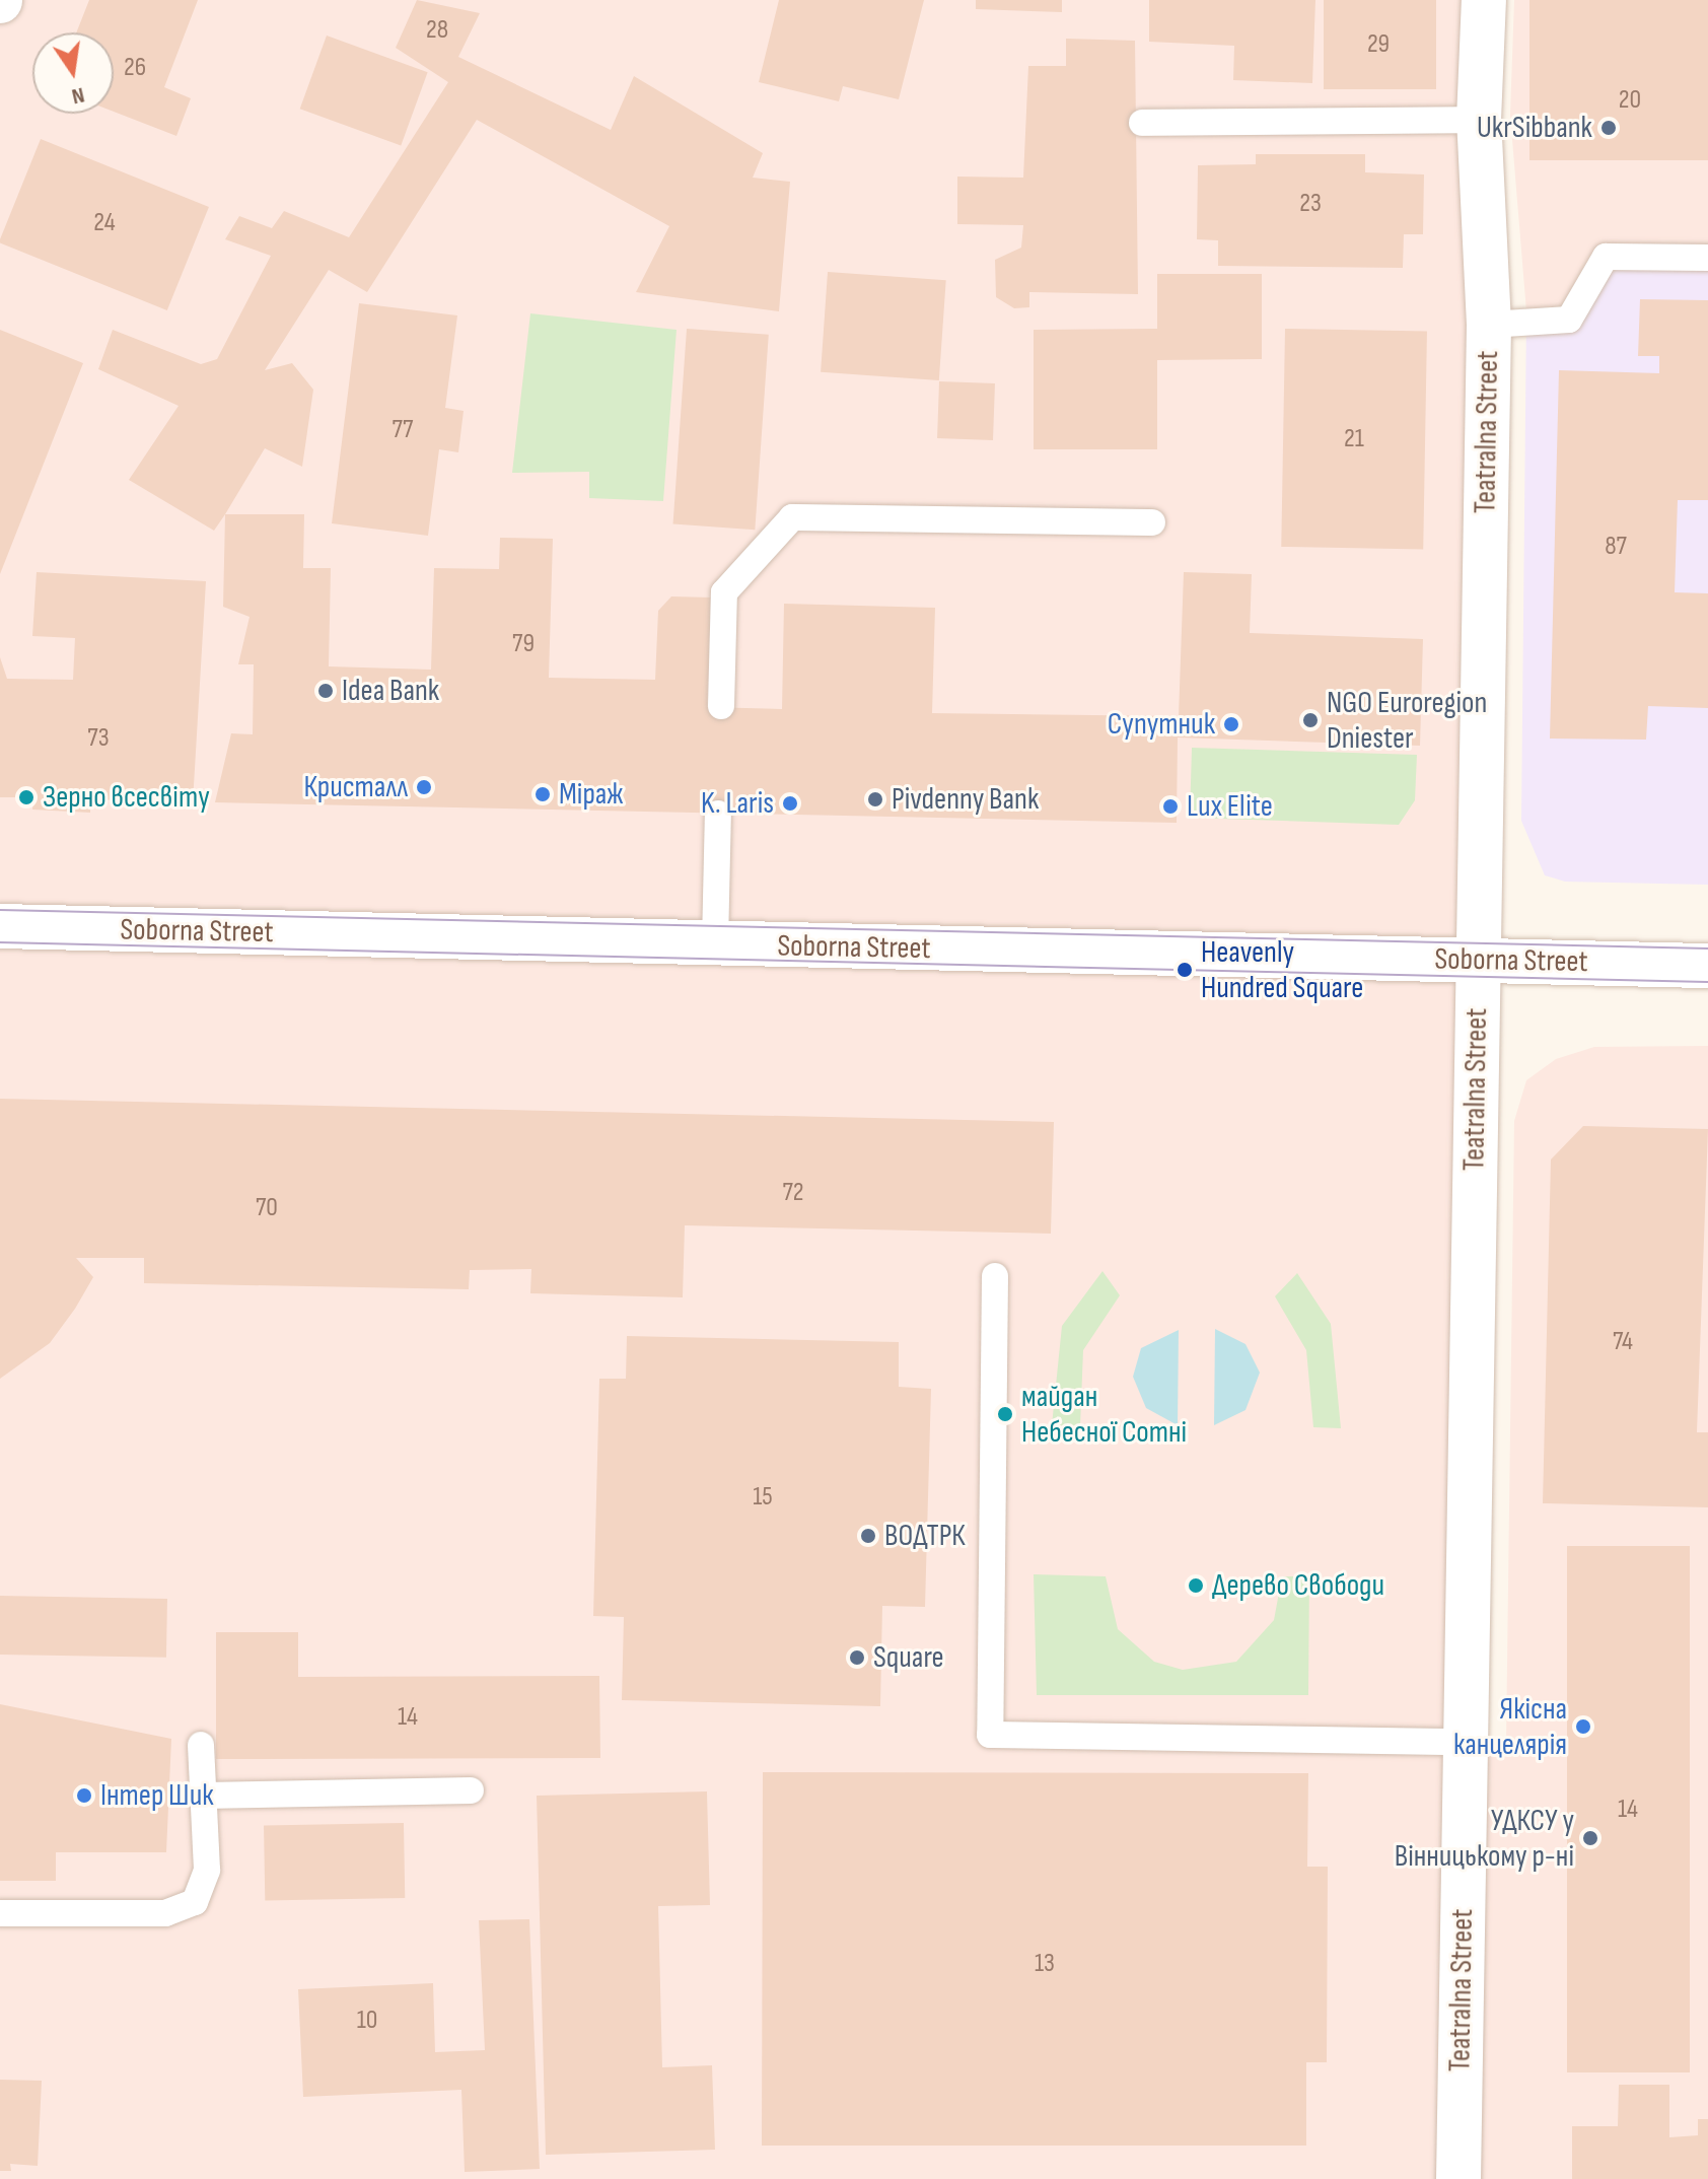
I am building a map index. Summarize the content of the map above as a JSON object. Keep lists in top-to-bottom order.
{
  "streets": {
    "street": ["Teatralna Street", "Soborna Street"]
  },
  "crossings": [
    ["Teatralna Street", "Soborna Street"]
  ],
  "places": [
    "UkrSibbank",
    "Idea Bank",
    "NGO Euroregion Dniester",
    "Супутник",
    "Кристалл",
    "Міраж",
    "Зерно всесвіту",
    "Pivdenny Bank",
    "K. Laris",
    "Lux Elite",
    "Heavenly Hundred Square",
    "майдан Небесної Сотні",
    "ВОДТРК",
    "Дерево Свободи",
    "Square",
    "Якісна канцелярія",
    "Інтер Шик",
    "УДКСУ у Вінницькому р-ні"
  ],
  "house_numbers": [
    "28",
    "29",
    "26",
    "20",
    "23",
    "24",
    "77",
    "21",
    "87",
    "79",
    "73",
    "72",
    "70",
    "74",
    "15",
    "14",
    "14",
    "13",
    "10"
  ],
  "north": "bottom"
}
